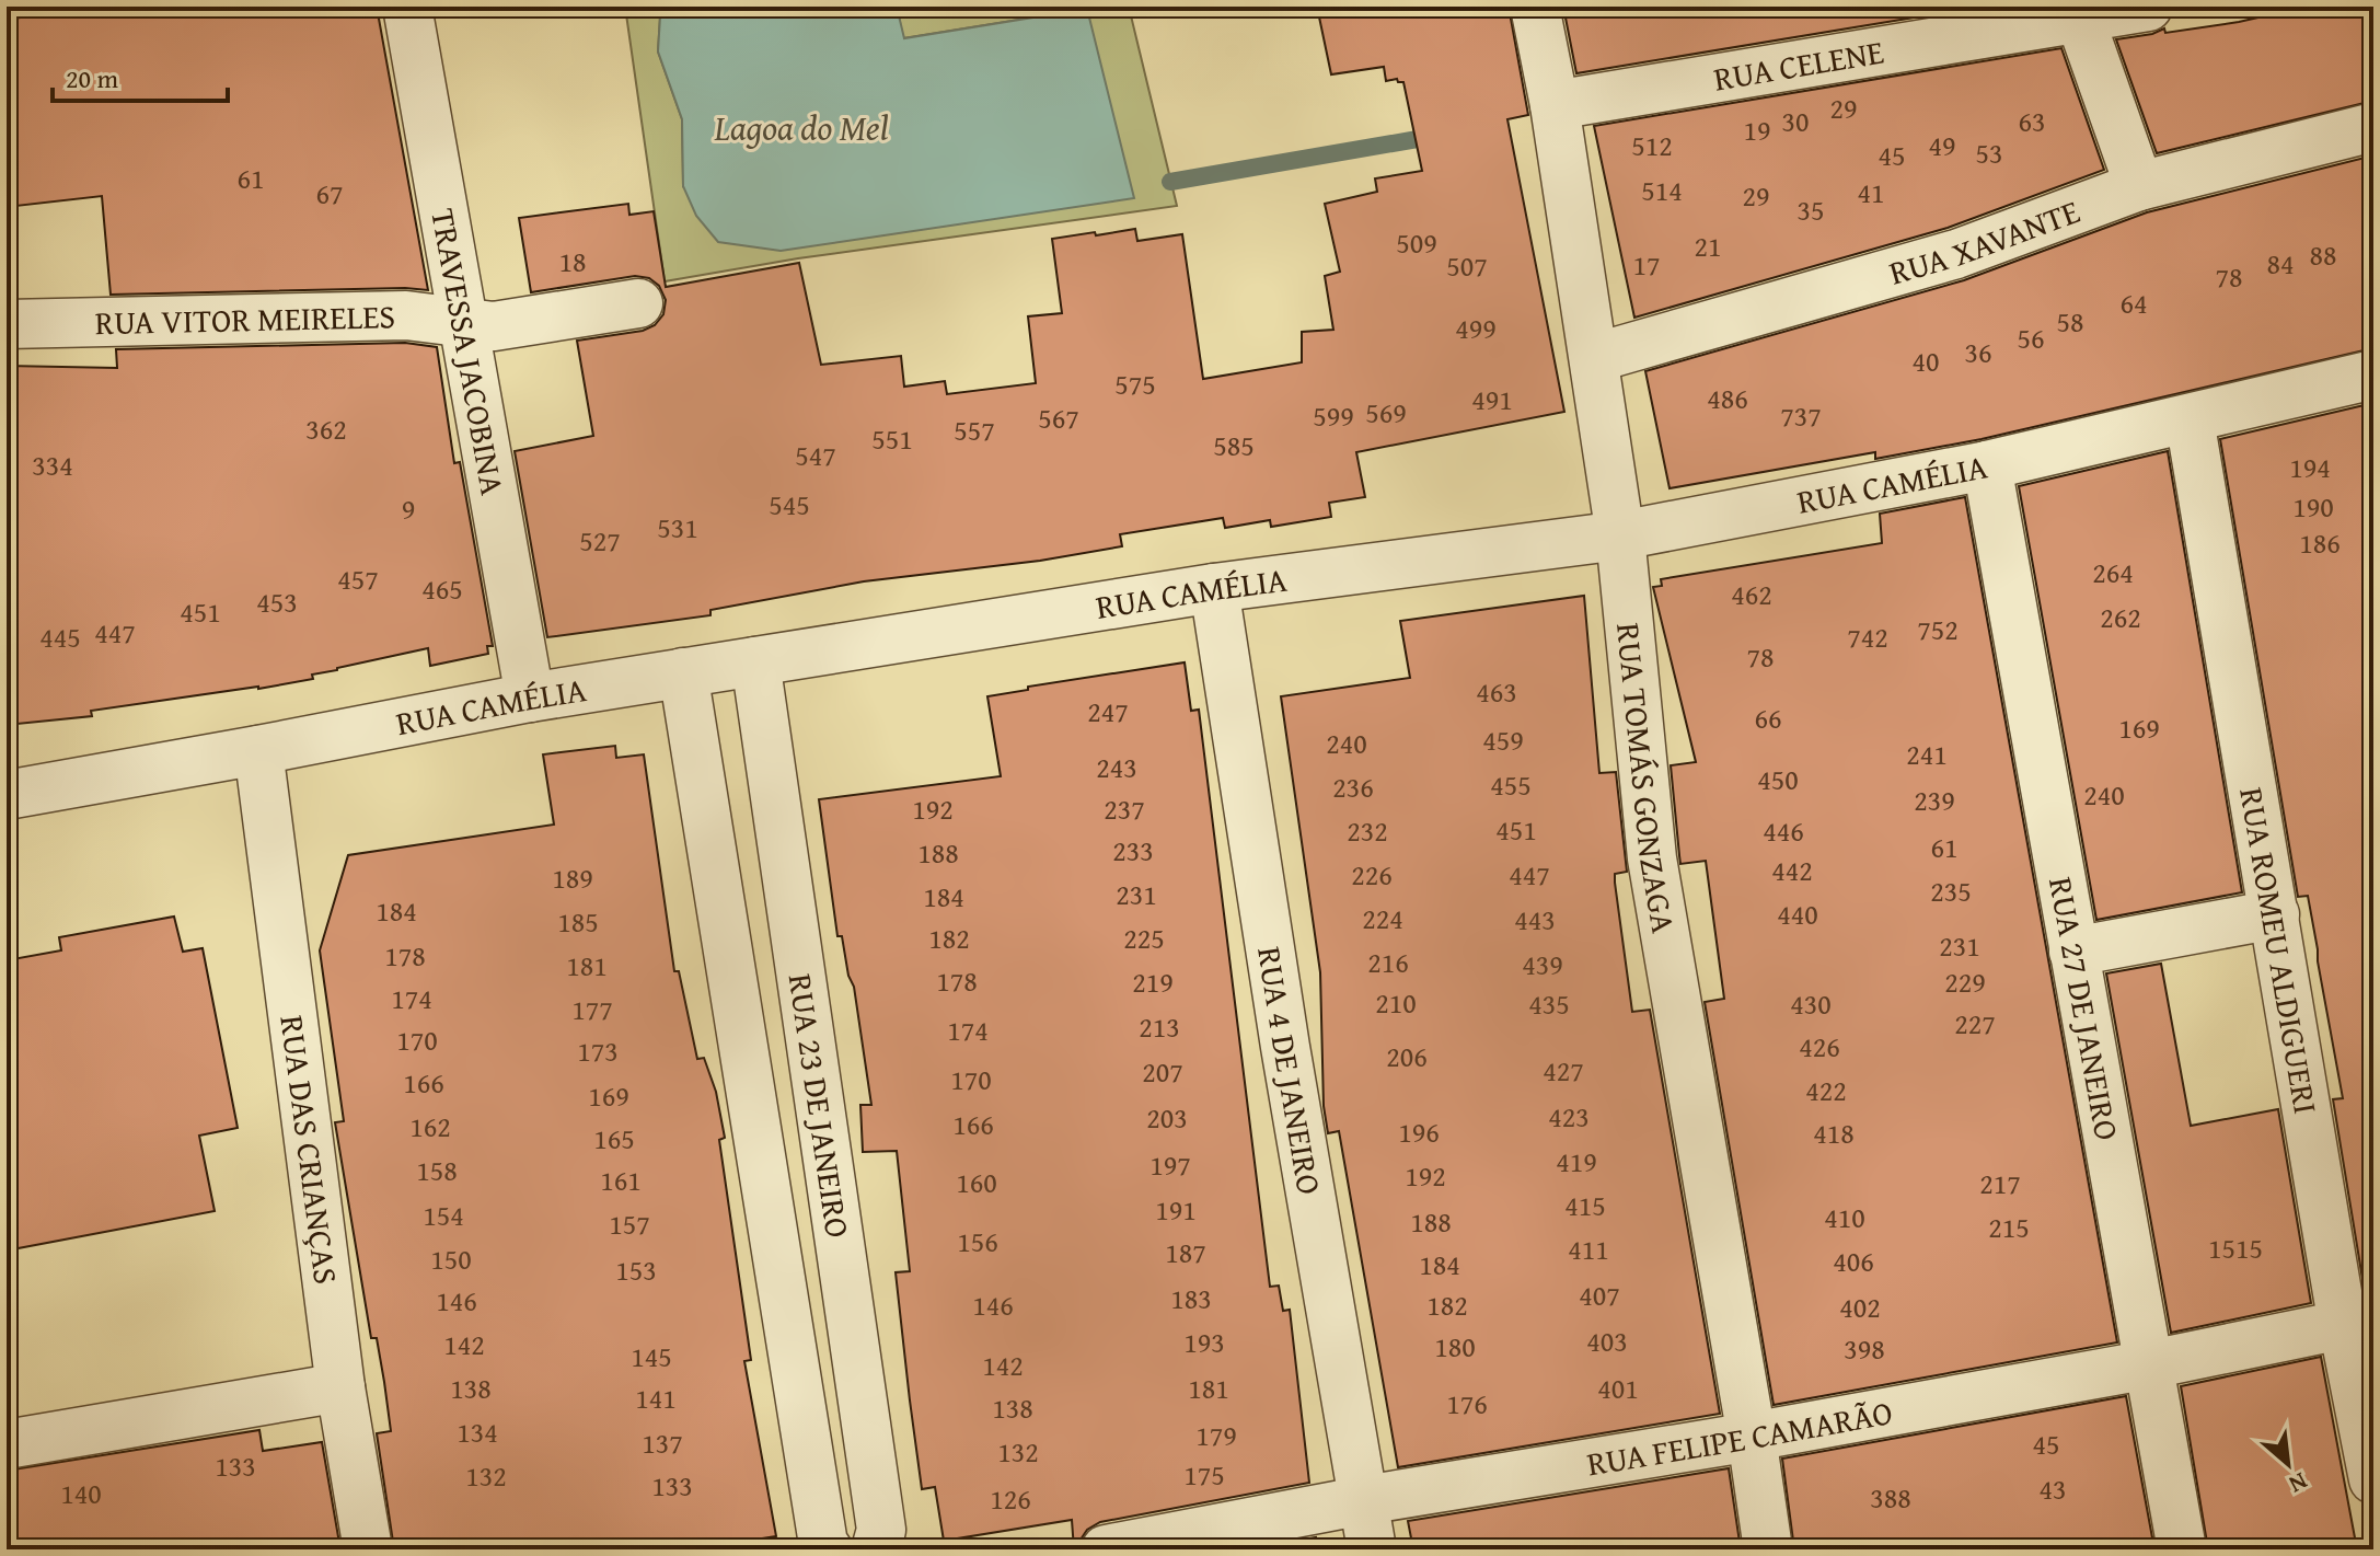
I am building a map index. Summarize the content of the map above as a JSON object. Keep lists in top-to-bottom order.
{
  "streets": {
    "street": [
      "RUA CELENE",
      "RUA XAVANTE",
      "RUA VITOR MEIRELES",
      "TRAVESSA JACOBINA",
      "RUA CAMÉLIA",
      "RUA TOMÁS GONZAGA",
      "RUA ROMEU ALDIGUERI",
      "RUA 27 DE JANEIRO",
      "RUA 4 DE JANEIRO",
      "RUA 23 DE JANEIRO",
      "RUA DAS CRIANÇAS",
      "RUA FELIPE CAMARÃO"
    ]
  },
  "crossings": [
    ["RUA CELENE", "RUA TOMÁS GONZAGA"],
    ["RUA XAVANTE", "RUA TOMÁS GONZAGA"],
    ["RUA VITOR MEIRELES", "TRAVESSA JACOBINA"],
    ["TRAVESSA JACOBINA", "RUA CAMÉLIA"],
    ["RUA CAMÉLIA", "RUA TOMÁS GONZAGA"],
    ["RUA CAMÉLIA", "RUA ROMEU ALDIGUERI"],
    ["RUA CAMÉLIA", "RUA 27 DE JANEIRO"],
    ["RUA CAMÉLIA", "RUA 4 DE JANEIRO"],
    ["RUA CAMÉLIA", "RUA 23 DE JANEIRO"],
    ["RUA CAMÉLIA", "RUA DAS CRIANÇAS"],
    ["RUA TOMÁS GONZAGA", "RUA FELIPE CAMARÃO"],
    ["RUA ROMEU ALDIGUERI", "RUA FELIPE CAMARÃO"],
    ["RUA 27 DE JANEIRO", "RUA FELIPE CAMARÃO"],
    ["RUA 4 DE JANEIRO", "RUA FELIPE CAMARÃO"]
  ],
  "water": ["Lagoa do Mel"],
  "house_numbers": [
    "29",
    "30",
    "63",
    "19",
    "512",
    "49",
    "53",
    "45",
    "61",
    "514",
    "41",
    "67",
    "29",
    "35",
    "509",
    "21",
    "88",
    "18",
    "84",
    "17",
    "507",
    "78",
    "64",
    "58",
    "499",
    "56",
    "36",
    "40",
    "575",
    "486",
    "491",
    "569",
    "599",
    "737",
    "567",
    "362",
    "557",
    "551",
    "585",
    "547",
    "334",
    "194",
    "545",
    "190",
    "9",
    "531",
    "527",
    "186",
    "264",
    "457",
    "465",
    "462",
    "453",
    "451",
    "262",
    "752",
    "447",
    "445",
    "742",
    "78",
    "463",
    "247",
    "66",
    "169",
    "459",
    "240",
    "241",
    "243",
    "450",
    "455",
    "236",
    "240",
    "239",
    "192",
    "237",
    "451",
    "232",
    "446",
    "61",
    "233",
    "188",
    "442",
    "226",
    "447",
    "189",
    "235",
    "231",
    "184",
    "184",
    "440",
    "224",
    "443",
    "185",
    "182",
    "225",
    "231",
    "178",
    "216",
    "439",
    "181",
    "178",
    "219",
    "229",
    "174",
    "210",
    "435",
    "430",
    "177",
    "227",
    "213",
    "174",
    "170",
    "426",
    "173",
    "206",
    "427",
    "207",
    "170",
    "166",
    "422",
    "169",
    "423",
    "203",
    "166",
    "162",
    "196",
    "418",
    "165",
    "419",
    "197",
    "158",
    "192",
    "161",
    "160",
    "217",
    "415",
    "191",
    "154",
    "410",
    "188",
    "157",
    "215",
    "156",
    "1515",
    "411",
    "187",
    "150",
    "406",
    "184",
    "153",
    "407",
    "183",
    "146",
    "146",
    "182",
    "402",
    "403",
    "193",
    "142",
    "180",
    "398",
    "145",
    "142",
    "138",
    "181",
    "401",
    "141",
    "176",
    "138",
    "134",
    "179",
    "137",
    "45",
    "132",
    "133",
    "175",
    "132",
    "133",
    "43",
    "140",
    "388",
    "126"
  ],
  "scale_bar": "20 m",
  "north": "bottom right"
}
